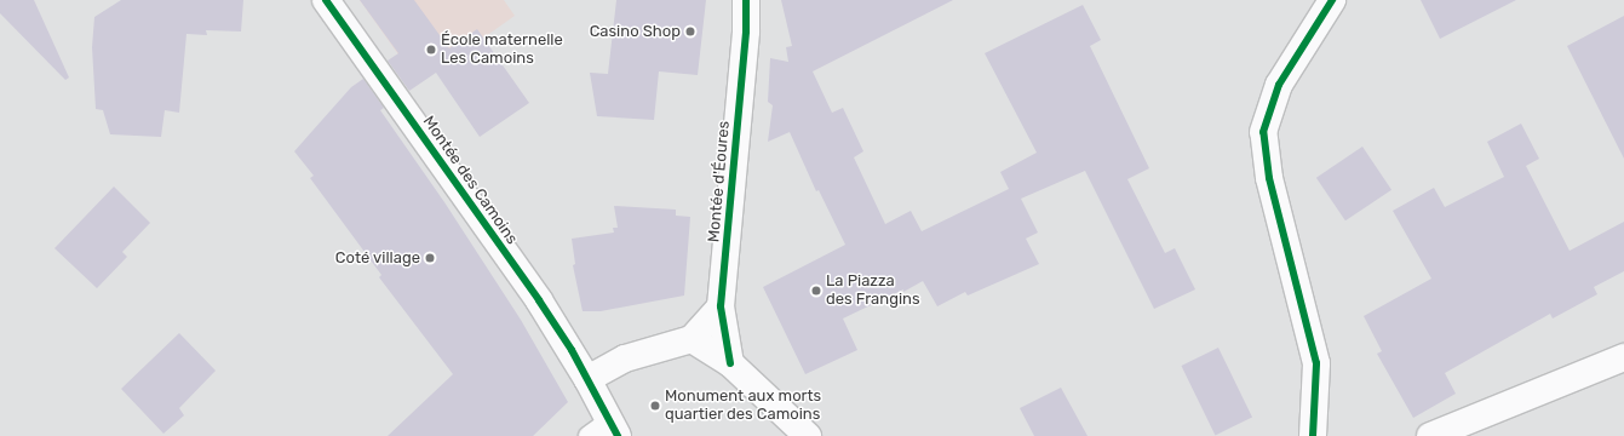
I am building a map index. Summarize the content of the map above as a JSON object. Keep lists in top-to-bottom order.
{
  "streets": {
    "street": ["Montée des Camoins", "Montée d'Éoures"]
  },
  "places": [
    "Casino Shop",
    "École maternelle Les Camoins",
    "Coté village",
    "La Piazza des Frangins",
    "Monument aux morts quartier des Camoins"
  ]
}
